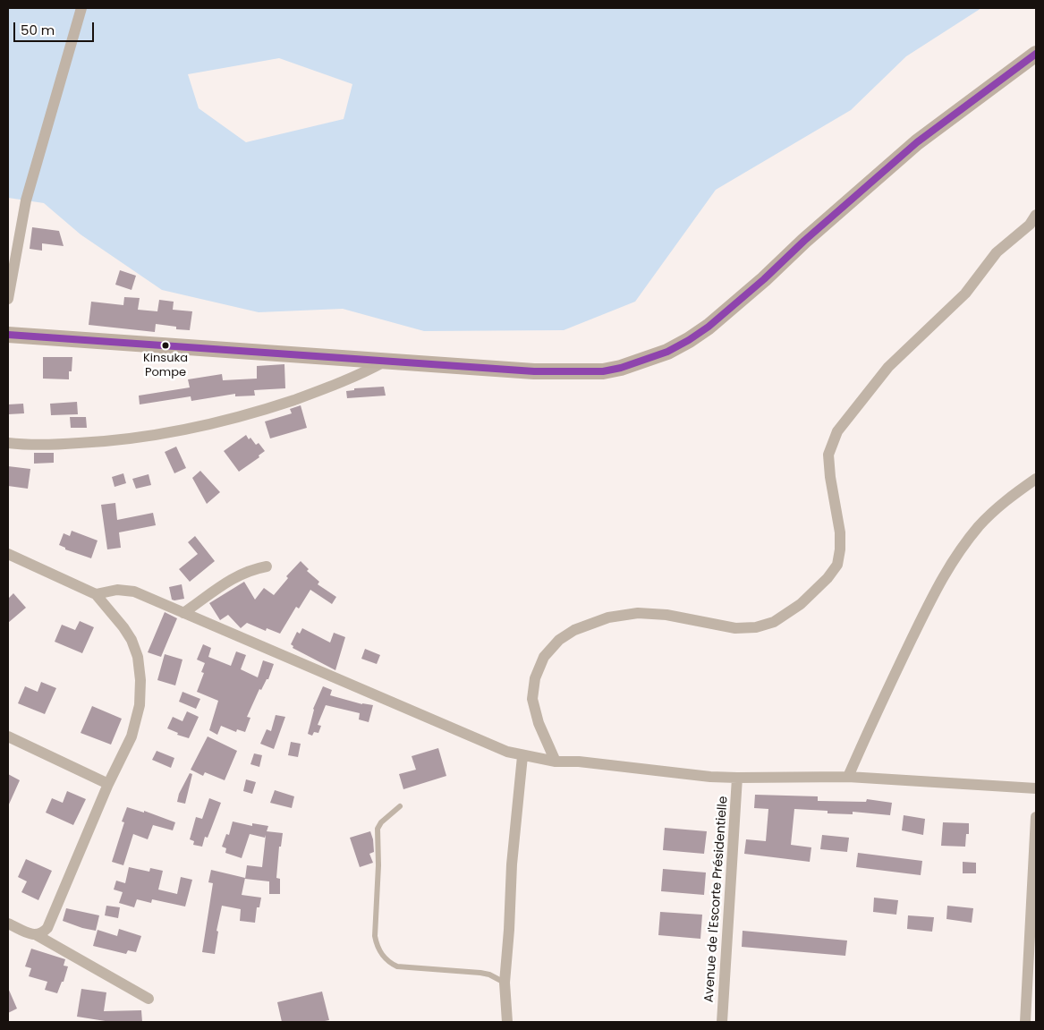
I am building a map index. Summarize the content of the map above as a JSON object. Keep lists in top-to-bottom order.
{
  "streets": {
    "street": ["Avenue de l'Escorte Présidentielle"]
  },
  "places": ["Kinsuka Pompe"],
  "scale_bar": "50 m"
}
